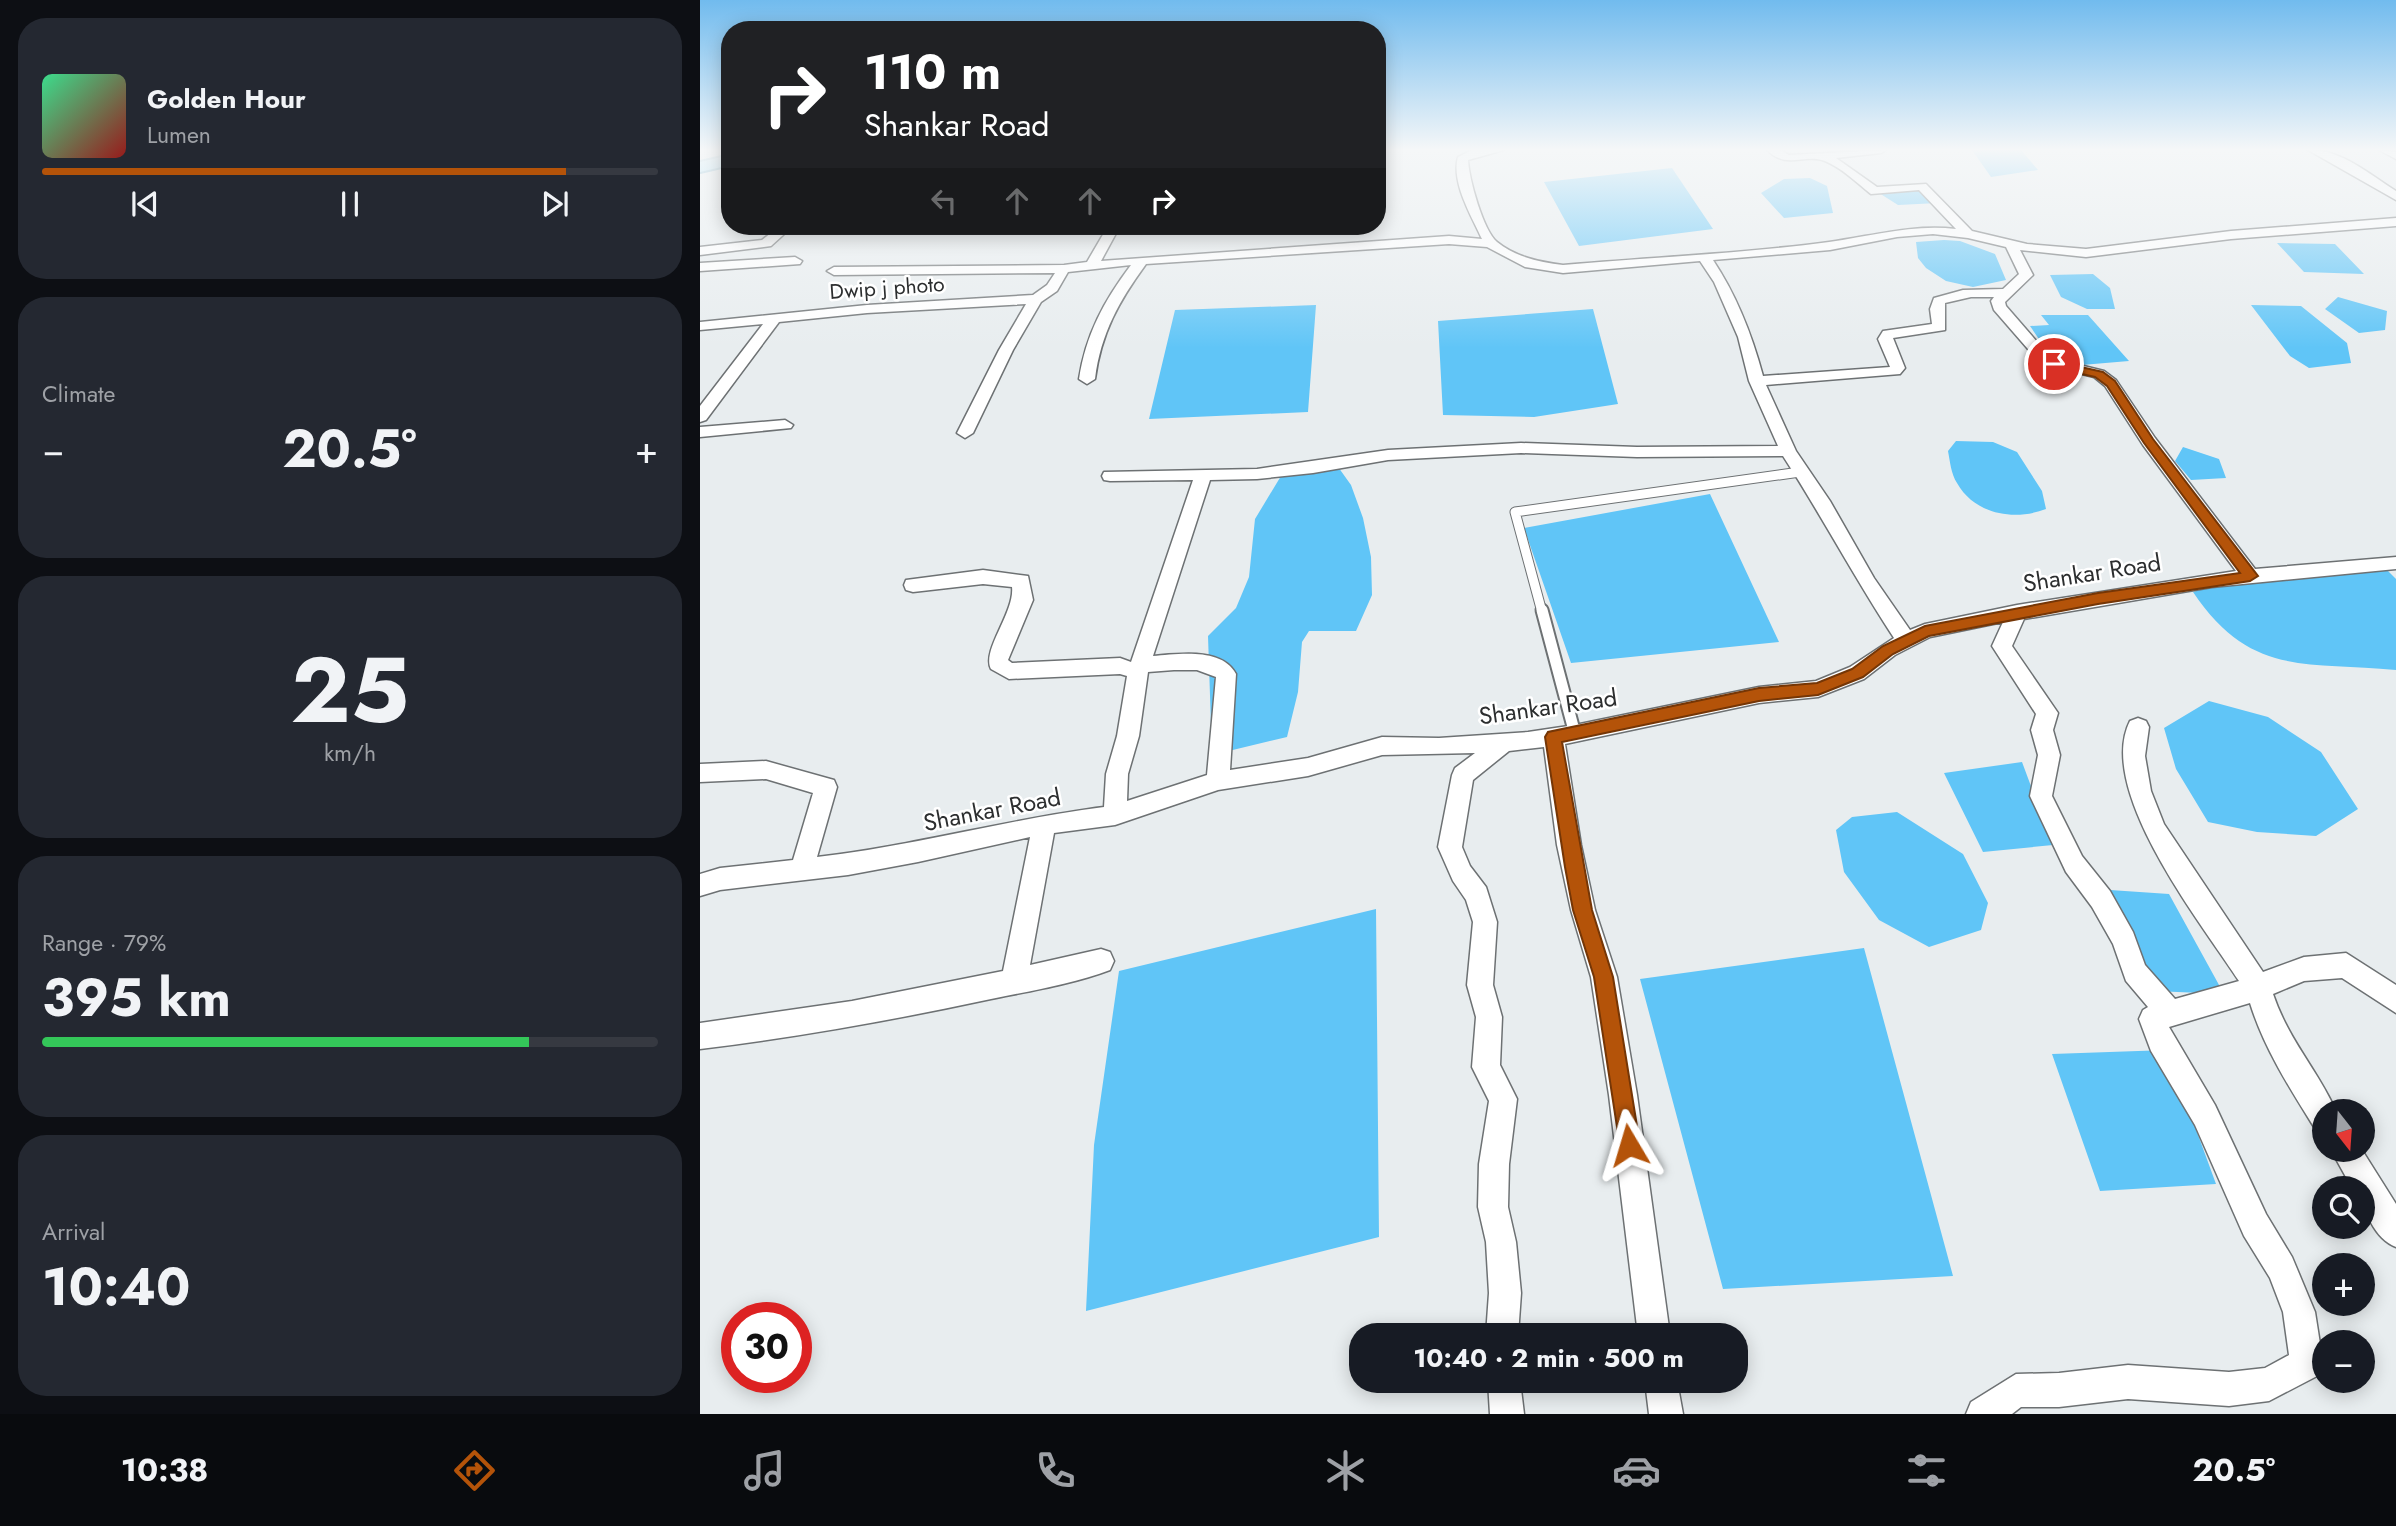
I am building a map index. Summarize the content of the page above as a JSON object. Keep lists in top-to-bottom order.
{
  "streets": {
    "street": ["Dwip j photo", "Shankar Road"]
  },
  "north": "bottom",
  "page": {
    "turn": ["110 m", "Shankar Road"],
    "song": ["Golden Hour", "Lumen"],
    "tile": [
      "Climate",
      ["25", "km/h"],
      ["Range · 79%", "395 km"],
      ["Arrival", "10:40"]
    ],
    "heat": ["−", "20.5°", "+"],
    "map_buttons": ["+", "−"],
    "limit": "30",
    "trip": "10:40 · 2 min · 500 m",
    "tabs": ["10:38", "20.5°"]
  }
}
